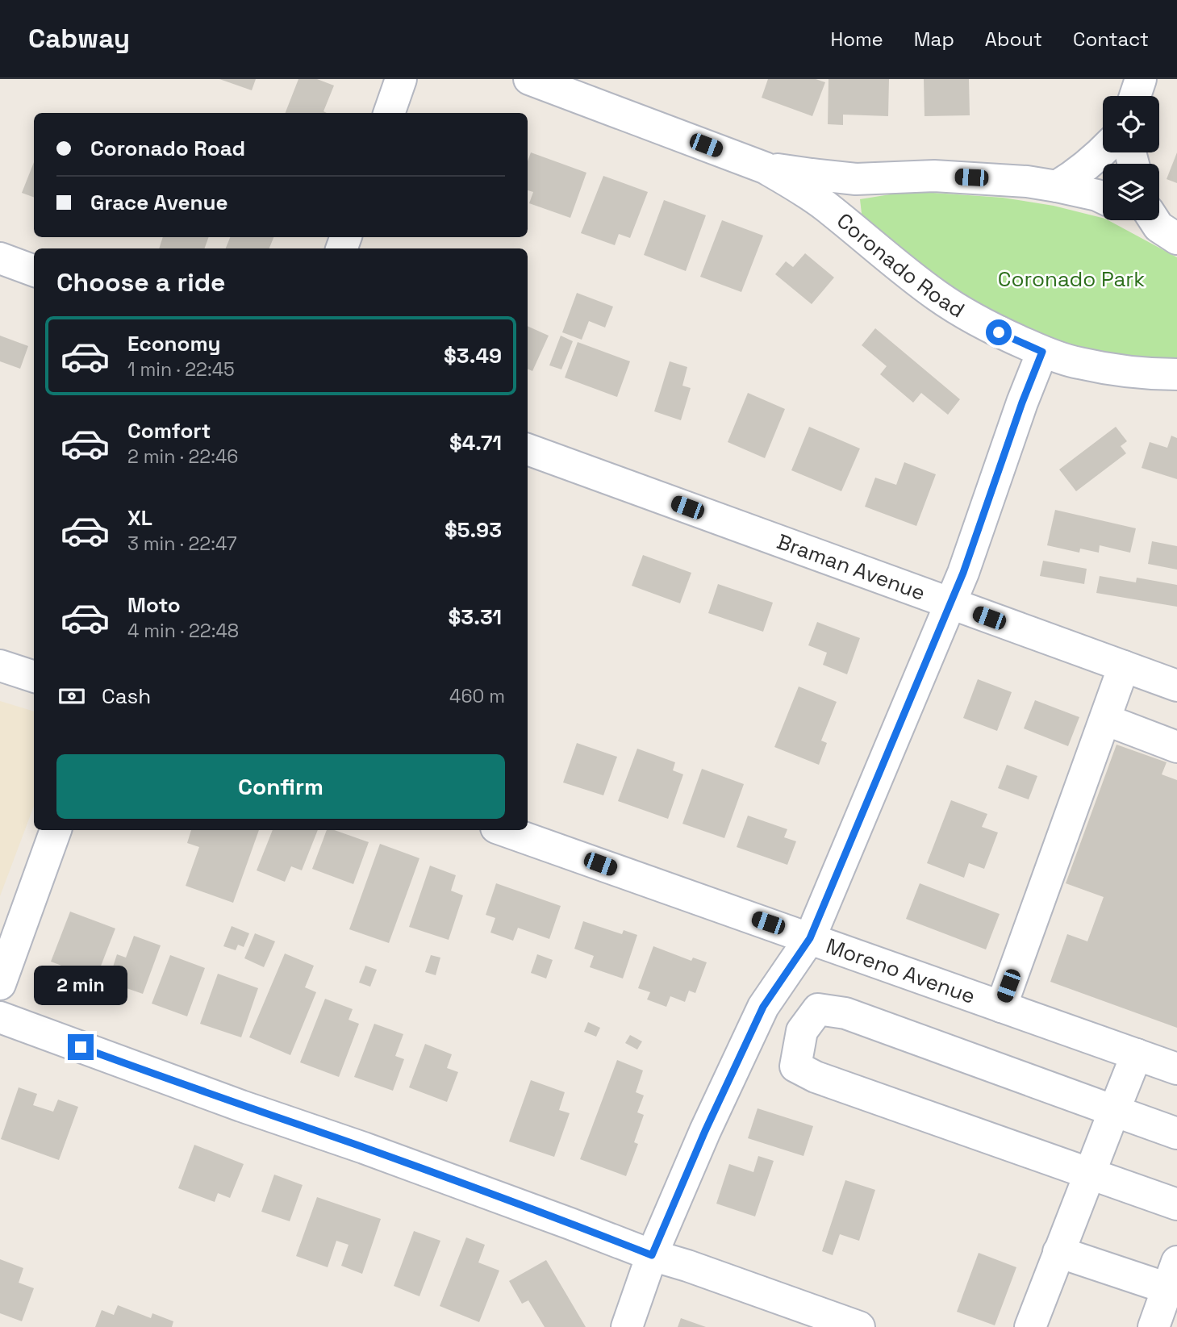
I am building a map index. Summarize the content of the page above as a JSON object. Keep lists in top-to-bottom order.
{
  "streets": {
    "street": ["Coronado Road", "Braman Avenue", "Moreno Avenue"]
  },
  "parks": ["Coronado Park"],
  "page": {
    "header": "Cabway",
    "nav": [
      "Home",
      "Map",
      "About",
      "Contact"
    ],
    "banner": ["Coronado Road", "Grace Avenue"],
    "heading": "Choose a ride",
    "list": [
      {
        "name": "Economy",
        "note": "1 min · 22:45",
        "value": "$3.49"
      },
      {
        "name": "Comfort",
        "note": "2 min · 22:46",
        "value": "$4.71"
      },
      {
        "name": "XL",
        "note": "3 min · 22:47",
        "value": "$5.93"
      },
      {
        "name": "Moto",
        "note": "4 min · 22:48",
        "value": "$3.31"
      }
    ],
    "pay": ["Cash", "460 m"],
    "buttons": "Confirm",
    "bubble": "2 min"
  }
}
